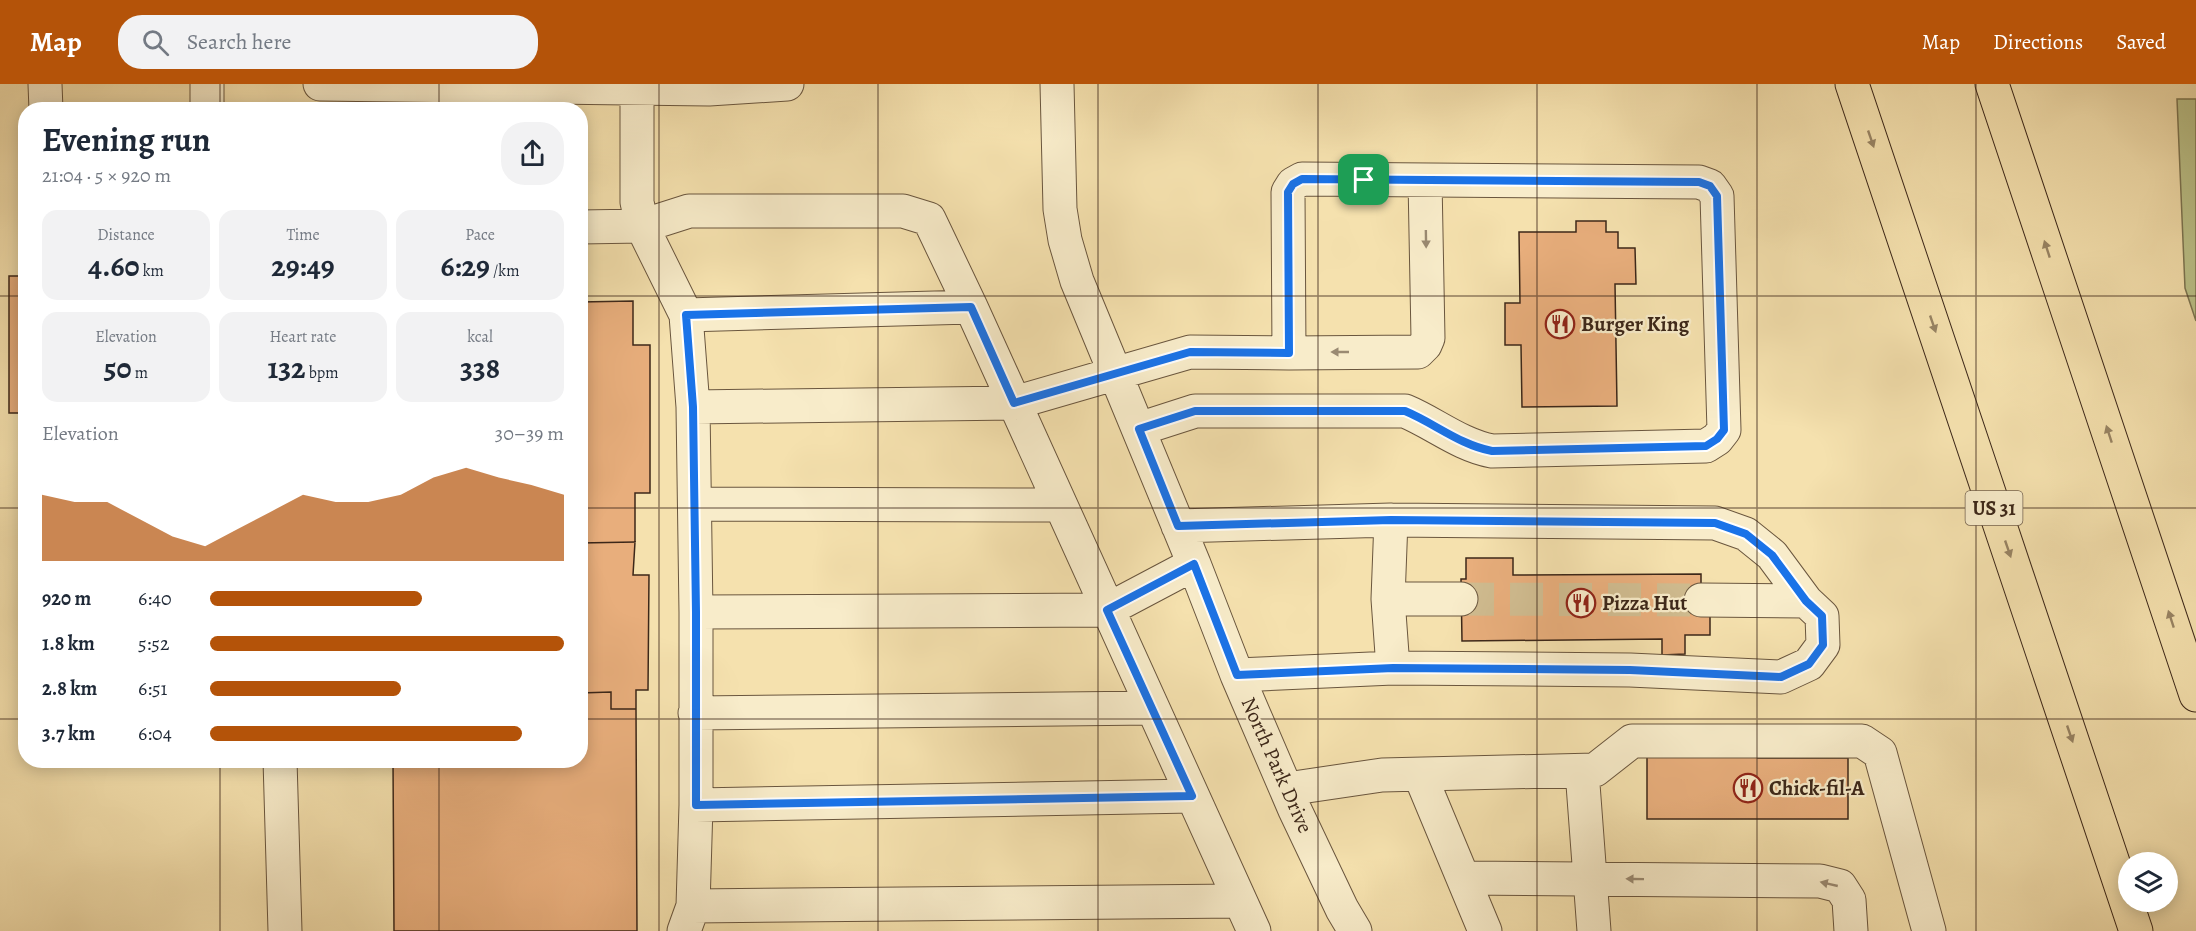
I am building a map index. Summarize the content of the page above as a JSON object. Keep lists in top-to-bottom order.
{
  "streets": {
    "highway": ["US 31"],
    "street": ["North Park Drive"]
  },
  "places": {
    "restaurant": ["Burger King", "Pizza Hut", "Chick-fil-A"]
  },
  "page": {
    "header": "Map",
    "search": "Search here",
    "nav": ["Map", "Directions", "Saved"],
    "heading": ["Evening run", "21:04 · 5 × 920 m"],
    "stats": [
      ["Distance", "4.60 km"],
      ["Time", "29:49"],
      ["Pace", "6:29 /km"],
      ["Elevation", "50 m"],
      ["Heart rate", "132 bpm"],
      ["kcal", "338"]
    ],
    "chart": ["Elevation", "30–39 m"],
    "list": [
      {
        "name": "920 m",
        "note": "6:40"
      },
      {
        "name": "1.8 km",
        "note": "5:52"
      },
      {
        "name": "2.8 km",
        "note": "6:51"
      },
      {
        "name": "3.7 km",
        "note": "6:04"
      }
    ]
  }
}
